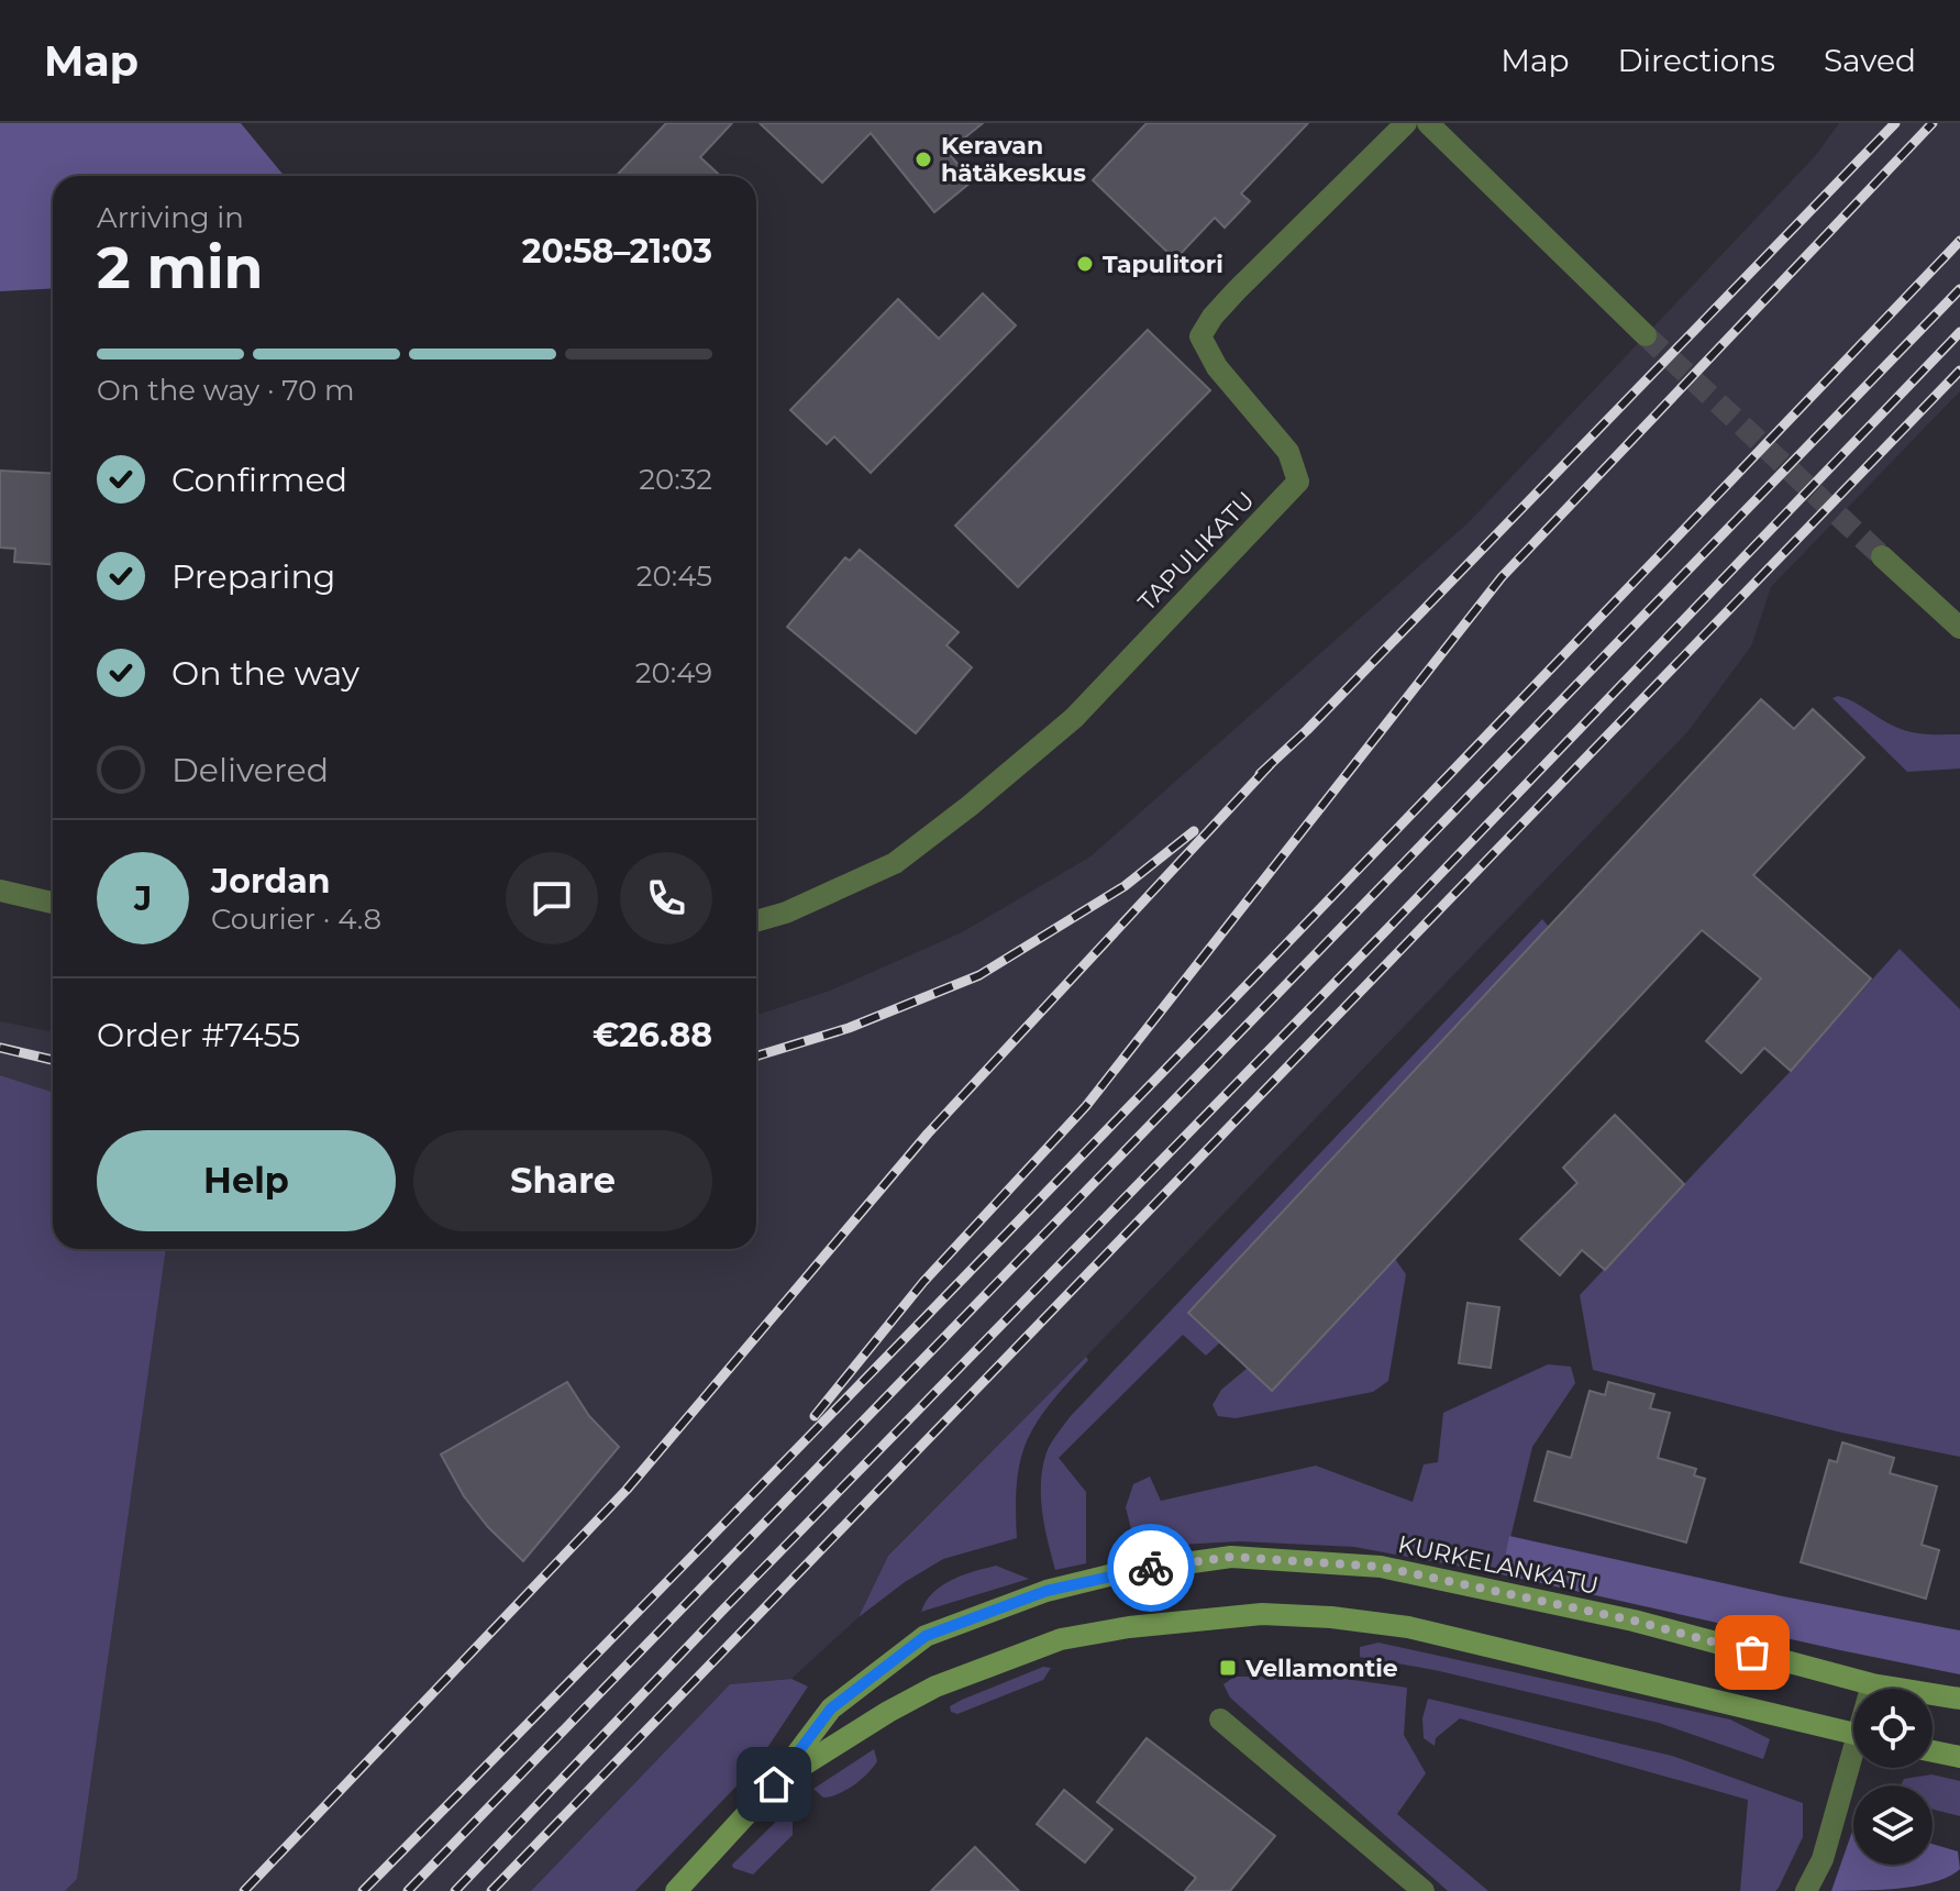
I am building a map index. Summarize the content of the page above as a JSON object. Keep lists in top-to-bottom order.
{
  "streets": {
    "street": ["TAPULIKATU", "KURKELANKATU"]
  },
  "places": {
    "other": ["Keravan hätäkeskus", "Tapulitori"],
    "transit": ["Vellamontie"]
  },
  "page": {
    "header": "Map",
    "nav": ["Map", "Directions", "Saved"],
    "heading": ["2 min", "Arriving in", "20:58–21:03"],
    "panel": [
      "Jordan",
      "Courier · 4.8",
      "Order #7455",
      "€26.88"
    ],
    "bar": "On the way · 70 m",
    "list": [
      ["Confirmed", "20:32"],
      ["Preparing", "20:45"],
      ["On the way", "20:49"],
      "Delivered"
    ],
    "round": "J",
    "buttons": ["Help", "Share"]
  }
}
